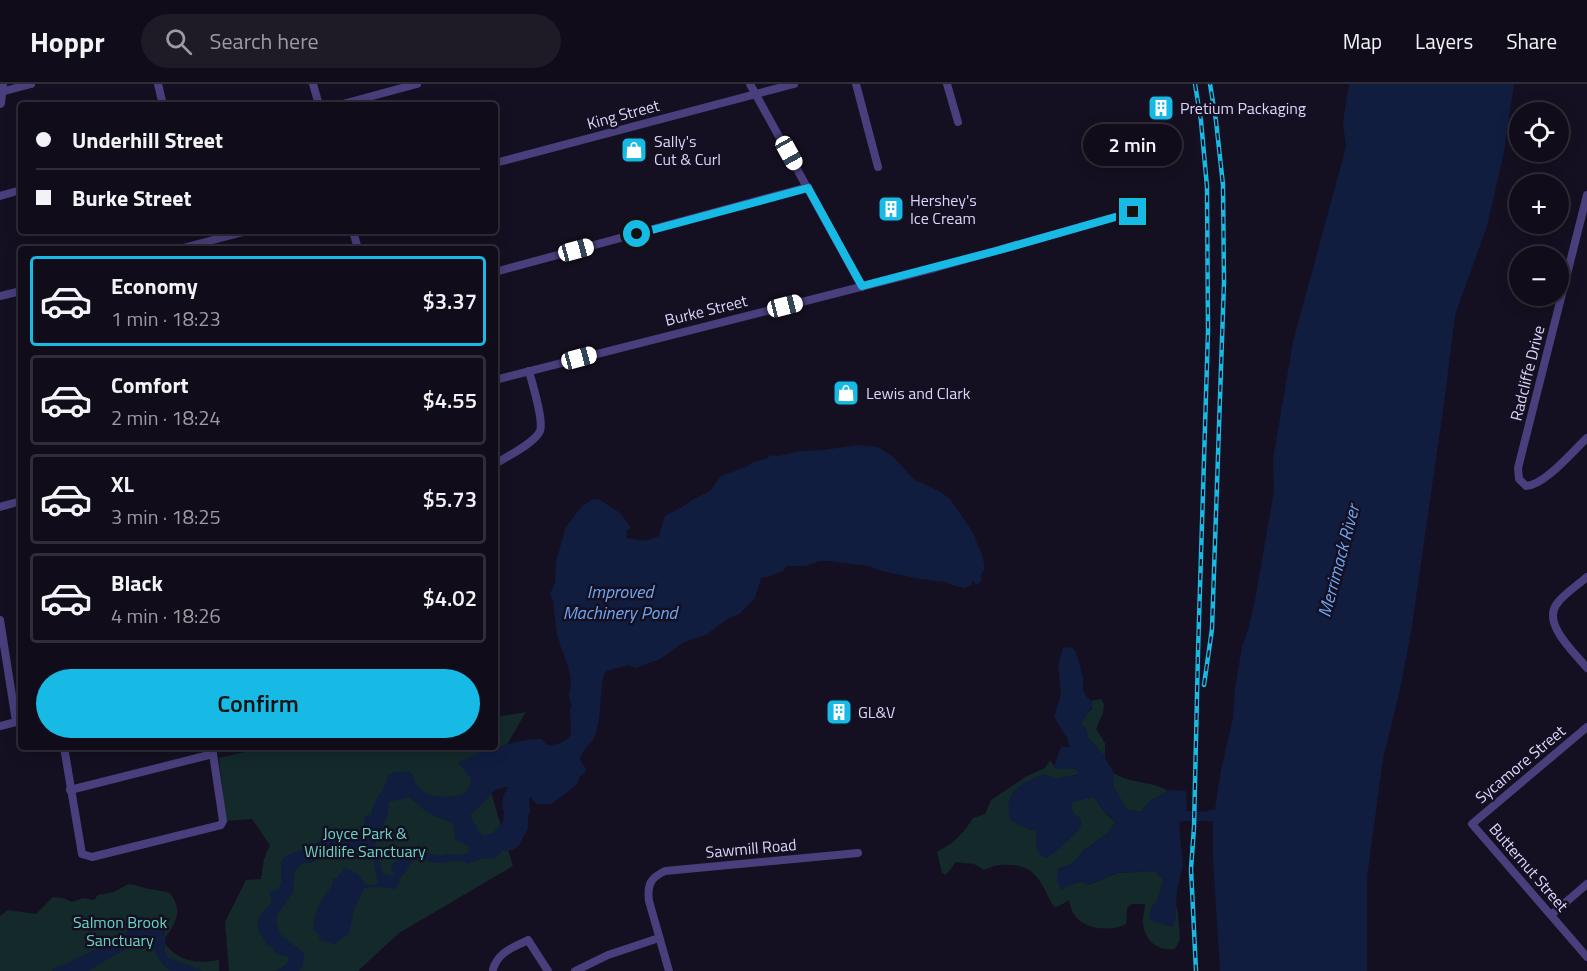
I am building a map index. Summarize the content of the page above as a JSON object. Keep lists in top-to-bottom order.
{
  "streets": {
    "street": [
      "King Street",
      "Burke Street",
      "Radcliffe Drive",
      "Sycamore Street",
      "Sawmill Road",
      "Butternut Street"
    ]
  },
  "crossings": [
    ["Sycamore Street", "Butternut Street"]
  ],
  "water": ["Merrimack River", "Improved Machinery Pond"],
  "parks": ["Joyce Park & Wildlife Sanctuary", "Salmon Brook Sanctuary"],
  "places": {
    "building": ["Pretium Packaging", "Hershey's Ice Cream", "GL&V"],
    "shop": ["Sally's Cut & Curl", "Lewis and Clark"]
  },
  "page": {
    "header": "Hoppr",
    "search": "Search here",
    "nav": ["Map", "Layers", "Share"],
    "map_buttons": ["+", "−"],
    "banner": ["Underhill Street", "Burke Street"],
    "bubble": "2 min",
    "list": [
      {
        "name": "Economy",
        "note": "1 min · 18:23",
        "value": "$3.37"
      },
      {
        "name": "Comfort",
        "note": "2 min · 18:24",
        "value": "$4.55"
      },
      {
        "name": "XL",
        "note": "3 min · 18:25",
        "value": "$5.73"
      },
      {
        "name": "Black",
        "note": "4 min · 18:26",
        "value": "$4.02"
      }
    ],
    "buttons": "Confirm"
  }
}
